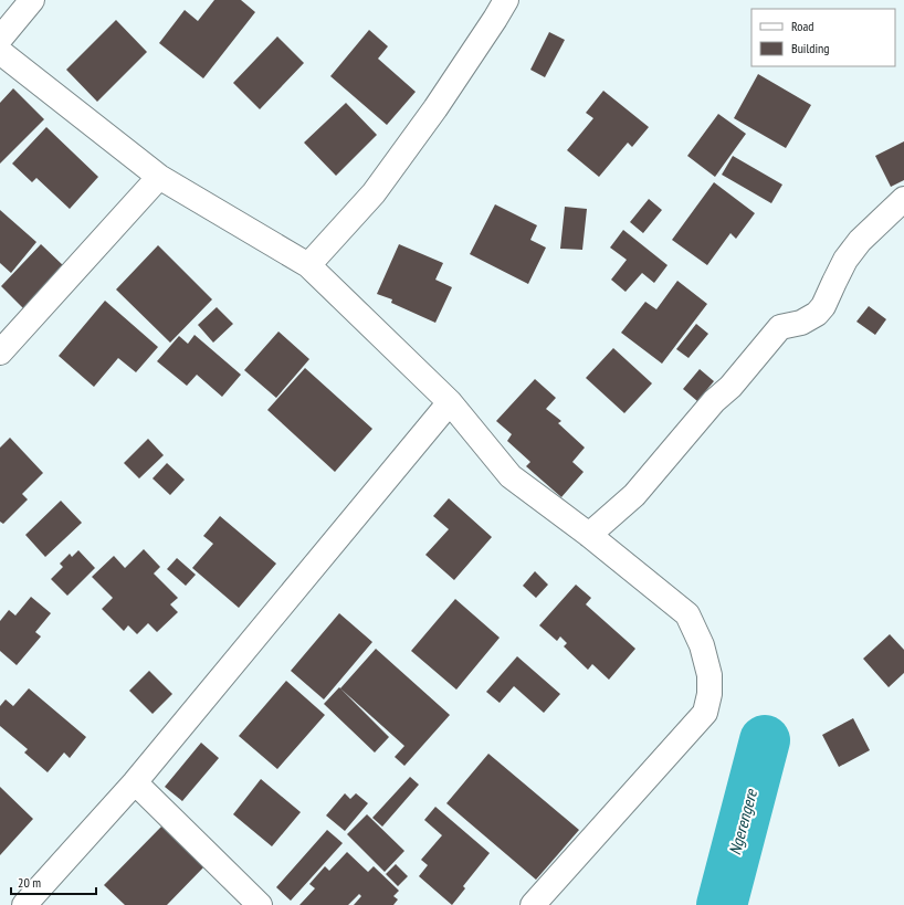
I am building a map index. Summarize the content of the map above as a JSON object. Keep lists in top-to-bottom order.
{
  "water": ["Ngerengere"],
  "legend": ["Road", "Building"],
  "scale_bar": "20 m"
}
